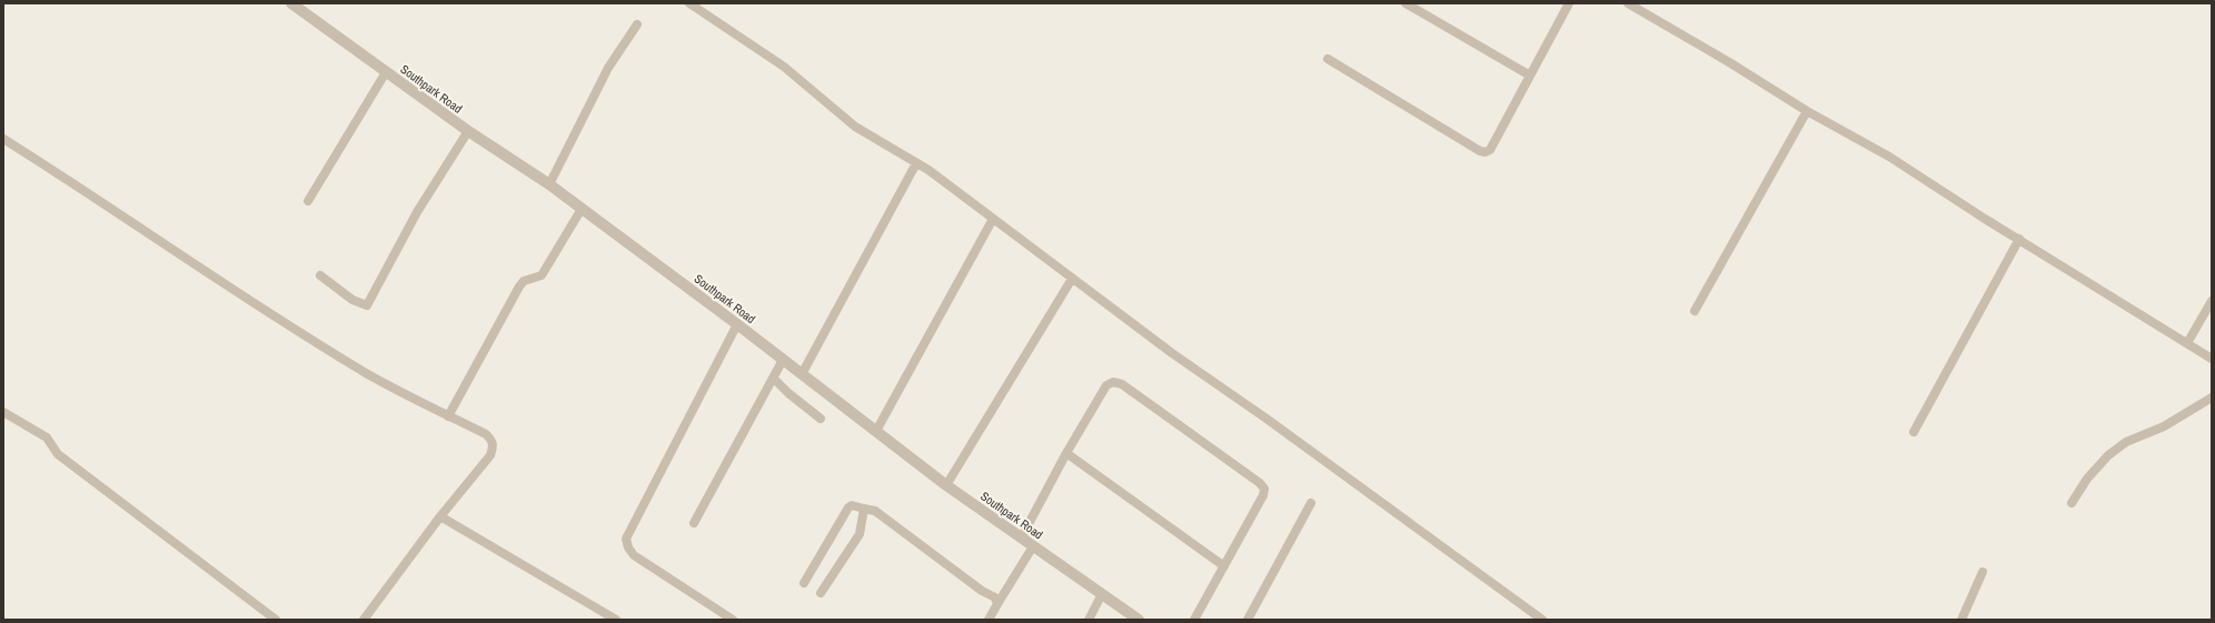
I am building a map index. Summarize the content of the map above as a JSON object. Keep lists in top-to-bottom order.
{
  "streets": {
    "street": ["Southpark Road"]
  }
}
